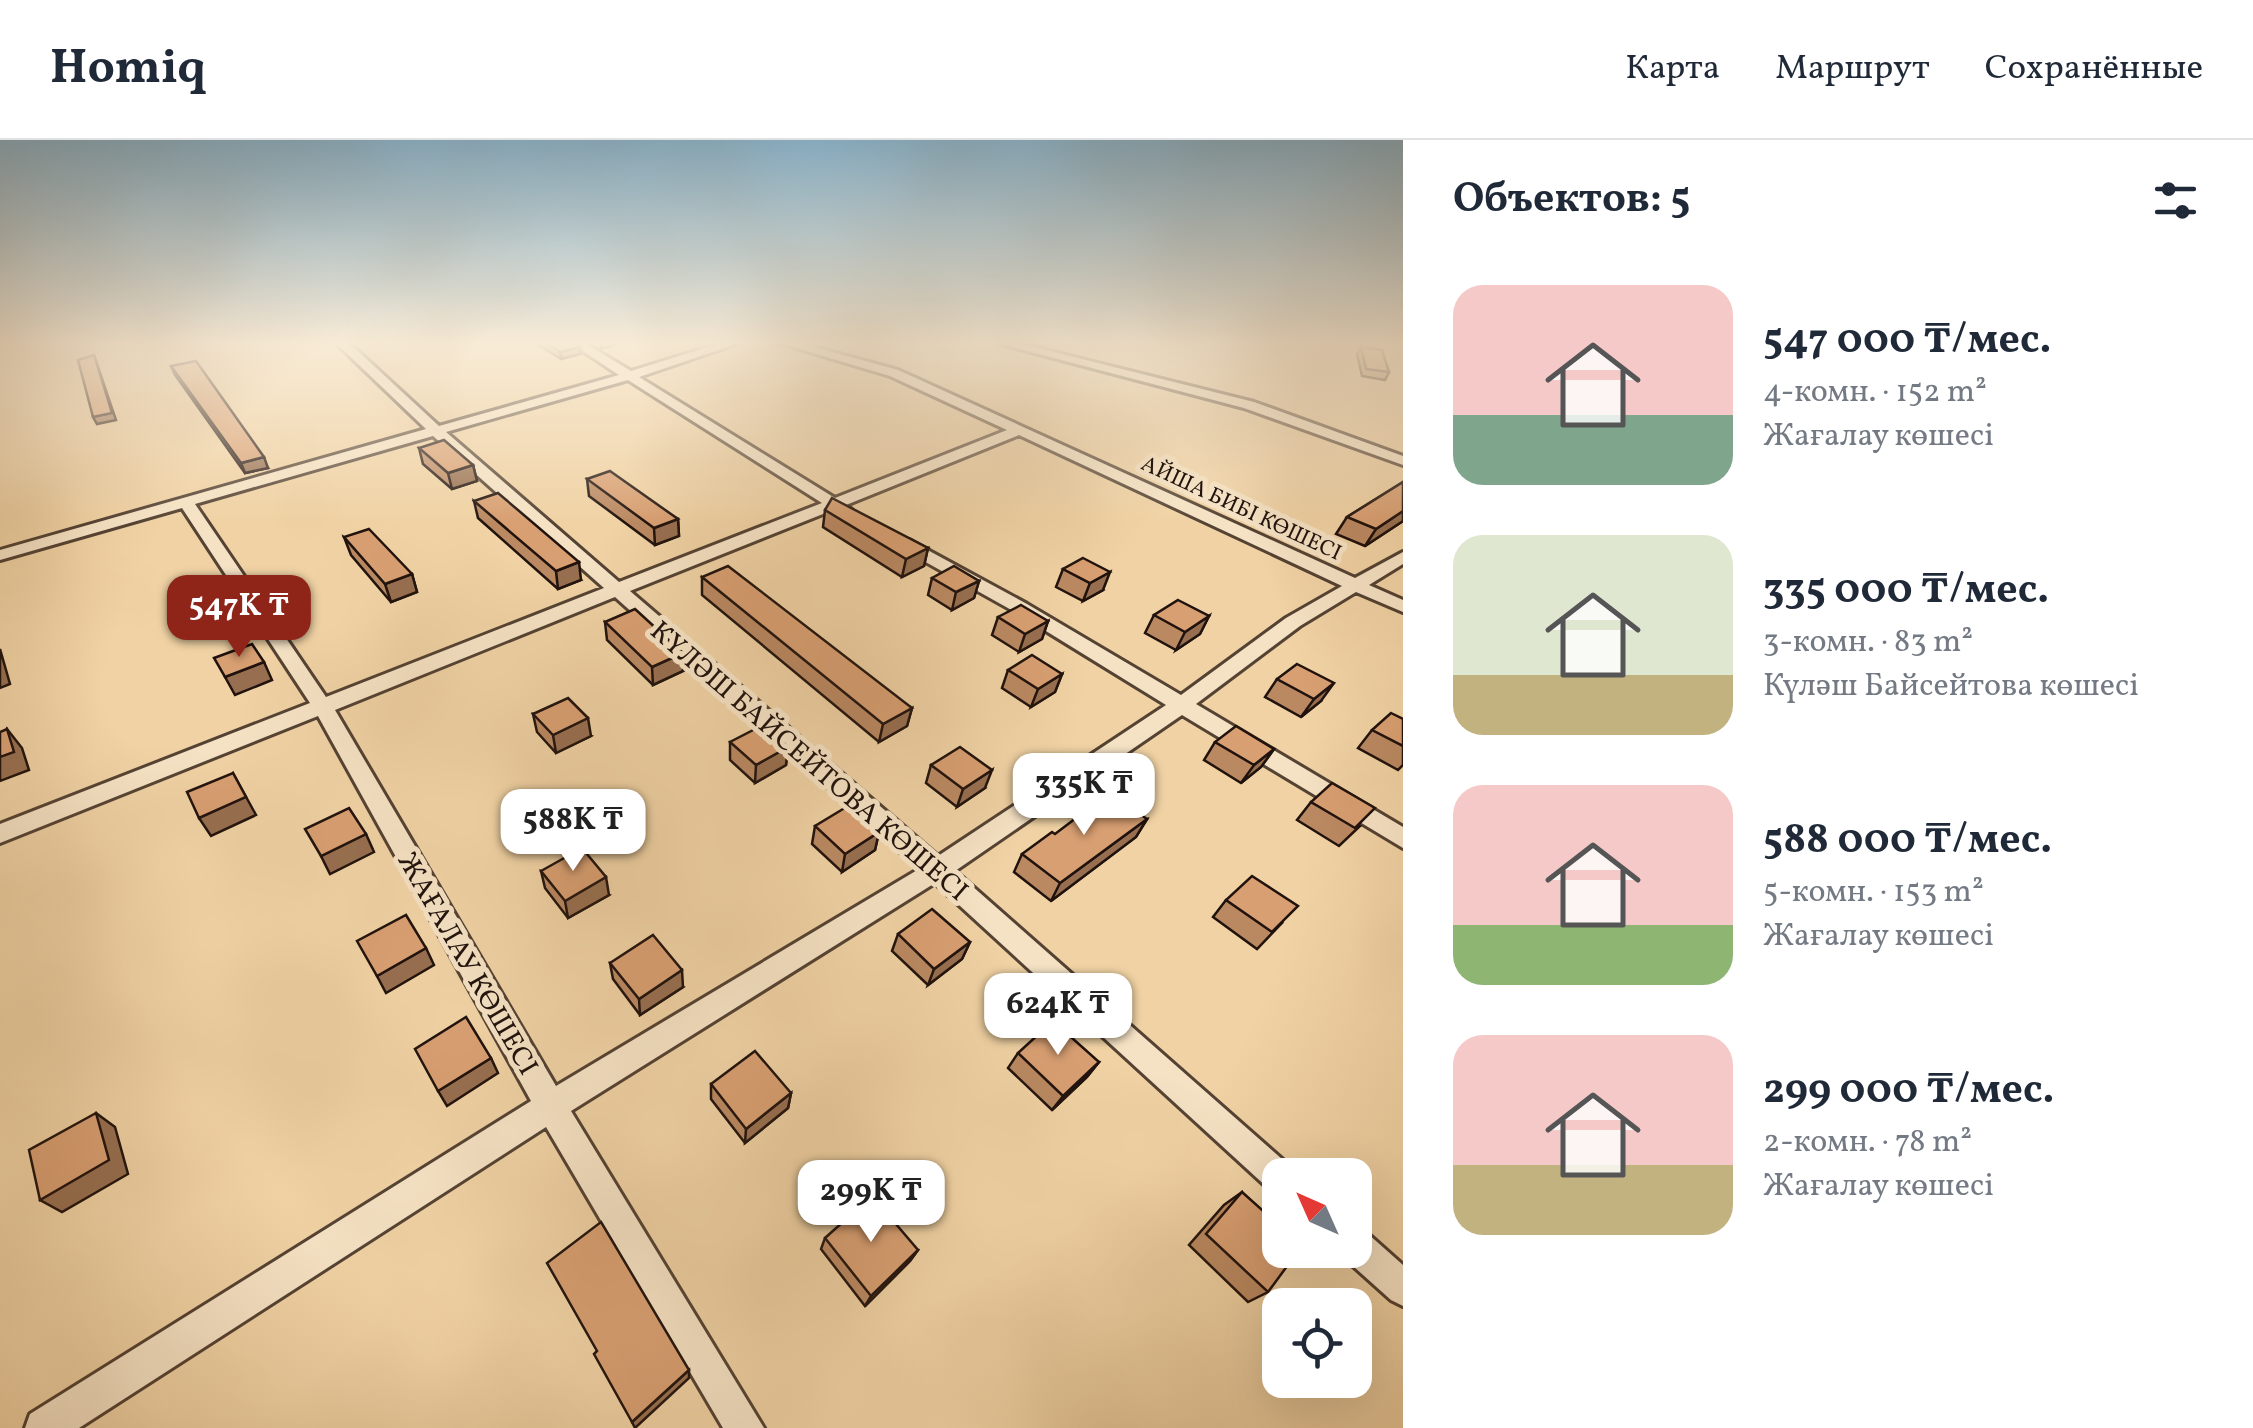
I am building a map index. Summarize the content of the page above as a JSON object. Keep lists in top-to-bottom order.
{
  "streets": {
    "street": ["АЙША БИБІ КӨШЕСІ", "КҮЛӘШ БАЙСЕЙТОВА КӨШЕСІ", "ЖАҒАЛАУ КӨШЕСІ"]
  },
  "north": "top left",
  "page": {
    "header": "Homiq",
    "nav": ["Карта", "Маршрут", "Сохранённые"],
    "heading": "Объектов: 5",
    "list": [
      {
        "name": "547 000 ₸/мес.",
        "note": "4-комн. · 152 m² · Жағалау көшесі"
      },
      {
        "name": "335 000 ₸/мес.",
        "note": "3-комн. · 83 m² · Күләш Байсейтова көшесі"
      },
      {
        "name": "588 000 ₸/мес.",
        "note": "5-комн. · 153 m² · Жағалау көшесі"
      },
      {
        "name": "299 000 ₸/мес.",
        "note": "2-комн. · 78 m² · Жағалау көшесі"
      }
    ],
    "price": [
      "547K ₸",
      "335K ₸",
      "588K ₸",
      "624K ₸",
      "299K ₸"
    ]
  }
}
